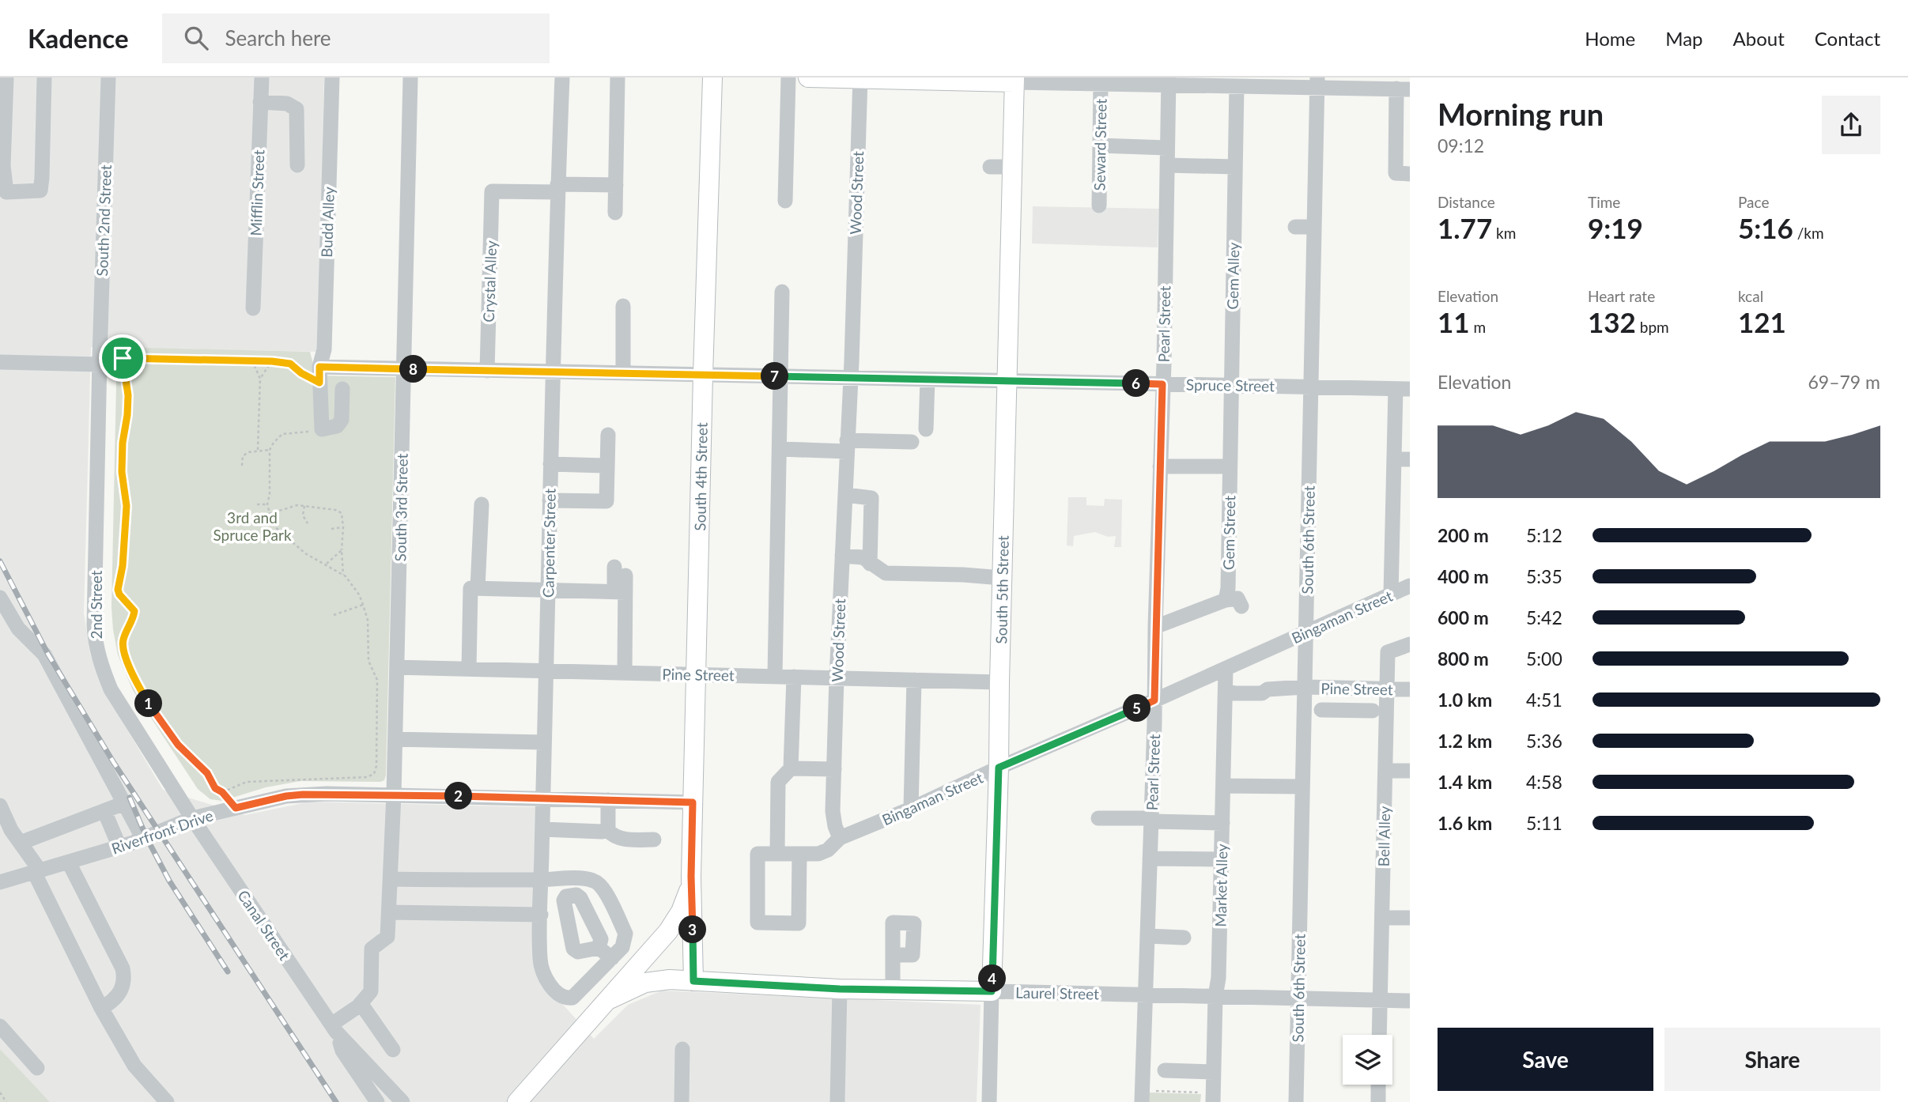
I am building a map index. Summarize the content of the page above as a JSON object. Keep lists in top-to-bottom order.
{
  "streets": {
    "main road": ["South 4th Street", "South 5th Street", "Laurel Street"],
    "street": [
      "Seward Street",
      "Mifflin Street",
      "Wood Street",
      "South 2nd Street",
      "Budd Alley",
      "Gem Alley",
      "Crystal Alley",
      "Pearl Street",
      "Spruce Street",
      "South 3rd Street",
      "Gem Street",
      "South 6th Street",
      "Carpenter Street",
      "2nd Street",
      "Bingaman Street",
      "Pine Street",
      "Riverfront Drive",
      "Bell Alley",
      "Market Alley",
      "Canal Street"
    ]
  },
  "crossings": [
    ["Wood Street", "Spruce Street"],
    ["Wood Street", "Bingaman Street"],
    ["Wood Street", "Pine Street"],
    ["South 2nd Street", "2nd Street"],
    ["Budd Alley", "Spruce Street"],
    ["Gem Alley", "Spruce Street"],
    ["Gem Alley", "Gem Street"],
    ["Crystal Alley", "Spruce Street"],
    ["Crystal Alley", "Carpenter Street"],
    ["Pearl Street", "Spruce Street"],
    ["Pearl Street", "Bingaman Street"],
    ["Pearl Street", "Laurel Street"],
    ["Spruce Street", "South 4th Street"],
    ["Spruce Street", "South 3rd Street"],
    ["Spruce Street", "South 6th Street"],
    ["Spruce Street", "Carpenter Street"],
    ["Spruce Street", "South 5th Street"],
    ["South 4th Street", "Pine Street"],
    ["South 4th Street", "Riverfront Drive"],
    ["South 4th Street", "Laurel Street"],
    ["South 3rd Street", "Pine Street"],
    ["South 3rd Street", "Riverfront Drive"],
    ["South 6th Street", "Bingaman Street"],
    ["South 6th Street", "Pine Street"],
    ["South 6th Street", "Laurel Street"],
    ["Carpenter Street", "Pine Street"],
    ["Carpenter Street", "Riverfront Drive"],
    ["South 5th Street", "Bingaman Street"],
    ["South 5th Street", "Pine Street"],
    ["South 5th Street", "Laurel Street"],
    ["2nd Street", "Riverfront Drive"],
    ["2nd Street", "Canal Street"],
    ["Bingaman Street", "Market Alley"],
    ["Pine Street", "Bell Alley"],
    ["Pine Street", "Market Alley"],
    ["Riverfront Drive", "Canal Street"],
    ["Bell Alley", "Laurel Street"],
    ["Market Alley", "Laurel Street"]
  ],
  "parks": ["3rd and Spruce Park"],
  "page": {
    "header": "Kadence",
    "search": "Search here",
    "nav": [
      "Home",
      "Map",
      "About",
      "Contact"
    ],
    "heading": ["Morning run", "09:12"],
    "stats": [
      ["Distance", "1.77 km"],
      ["Time", "9:19"],
      ["Pace", "5:16 /km"],
      ["Elevation", "11 m"],
      ["Heart rate", "132 bpm"],
      ["kcal", "121"]
    ],
    "pins": [
      "8",
      "7",
      "6",
      "1",
      "5",
      "2",
      "3",
      "4"
    ],
    "chart": ["Elevation", "69–79 m"],
    "list": [
      {
        "name": "200 m",
        "note": "5:12"
      },
      {
        "name": "400 m",
        "note": "5:35"
      },
      {
        "name": "600 m",
        "note": "5:42"
      },
      {
        "name": "800 m",
        "note": "5:00"
      },
      {
        "name": "1.0 km",
        "note": "4:51"
      },
      {
        "name": "1.2 km",
        "note": "5:36"
      },
      {
        "name": "1.4 km",
        "note": "4:58"
      },
      {
        "name": "1.6 km",
        "note": "5:11"
      }
    ],
    "buttons": ["Save", "Share"]
  }
}
